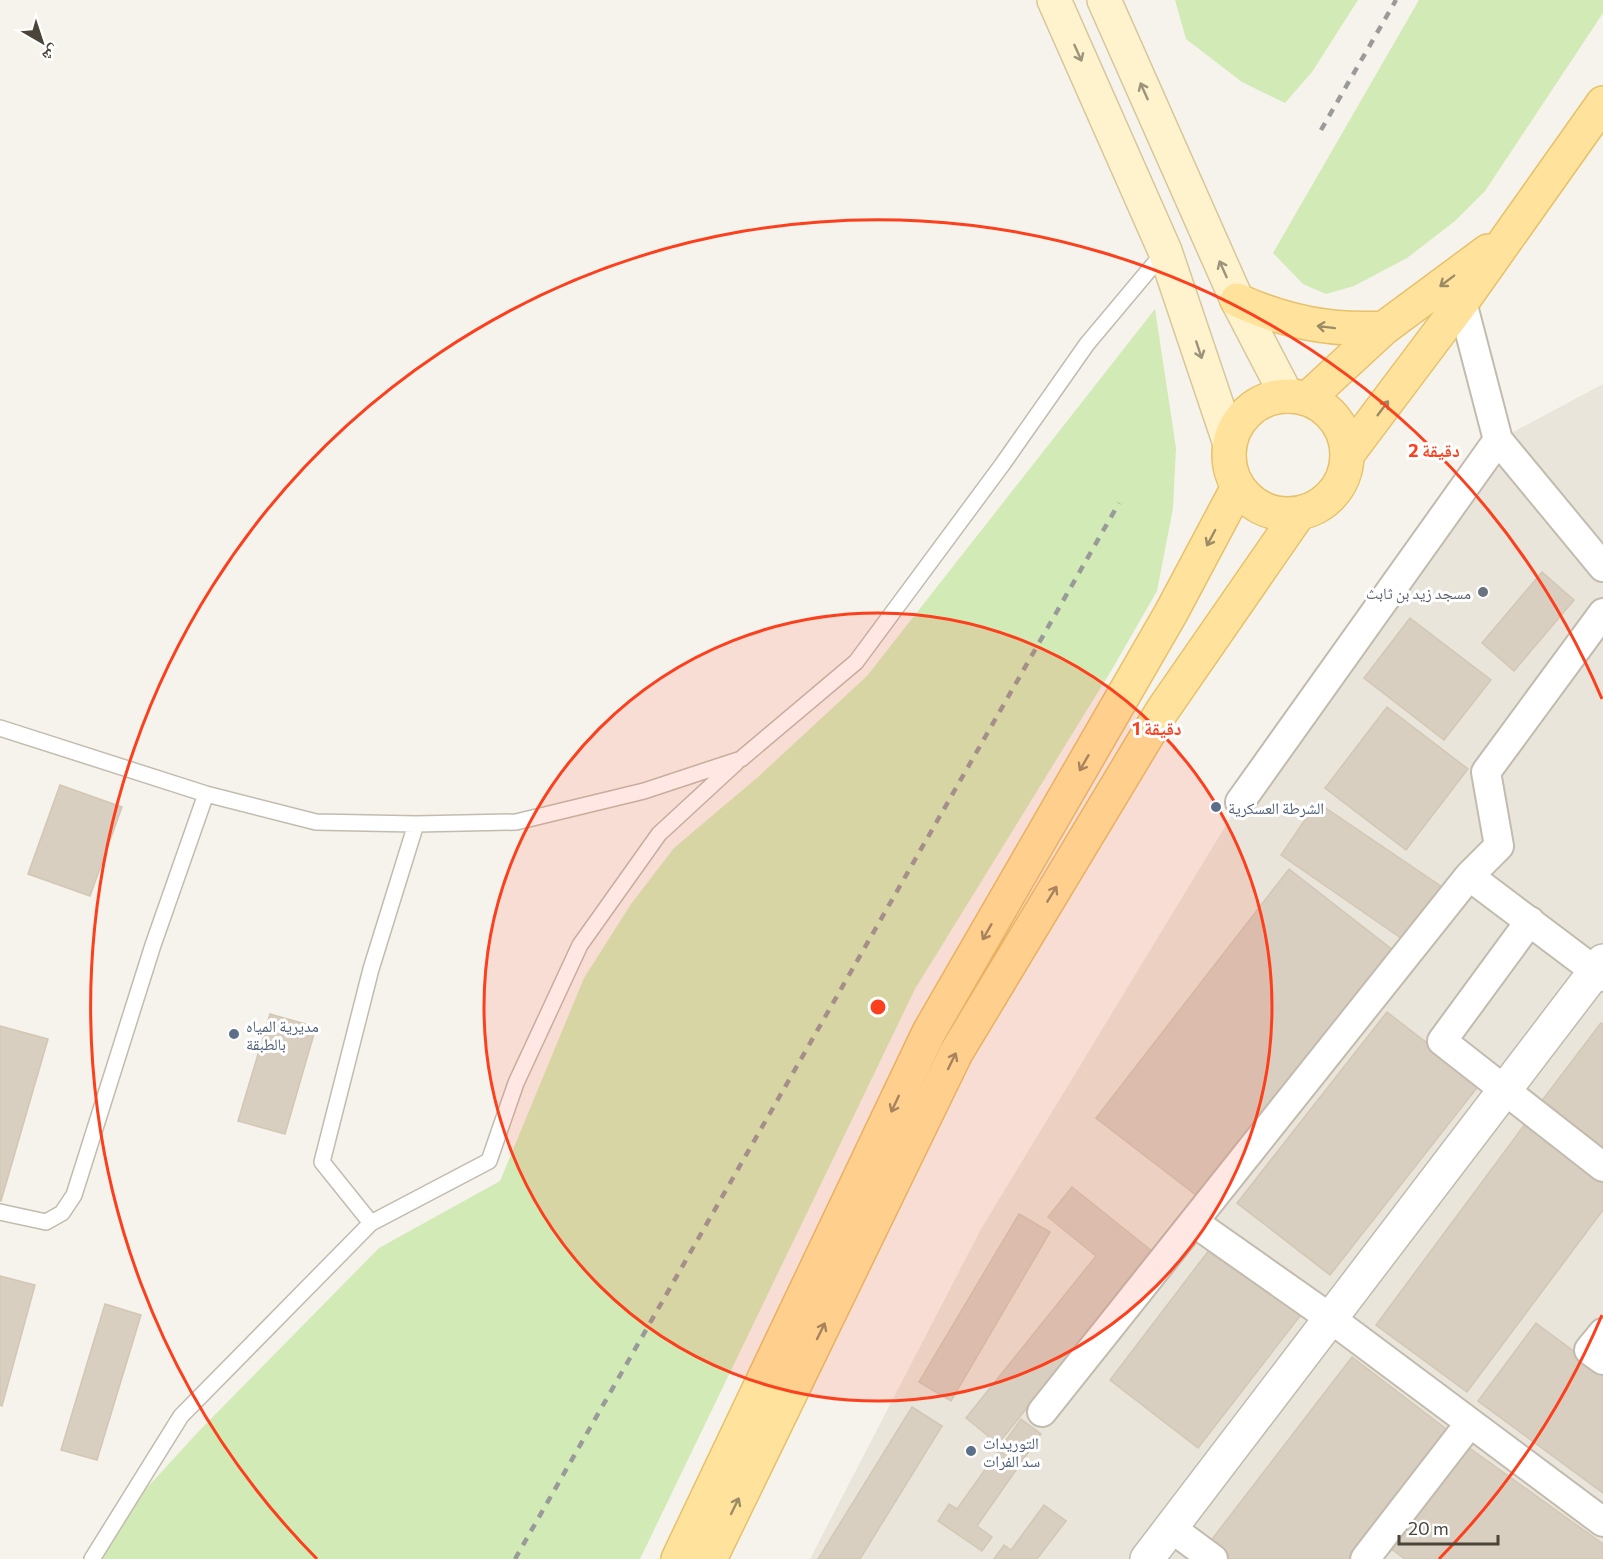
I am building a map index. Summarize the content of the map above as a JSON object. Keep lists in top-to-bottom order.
{
  "places": [
    "مسجد زيد بن ثابث",
    "الشرطة العسكرية",
    "مديرية المياه بالطبقة",
    "التوريدات سد الفرات"
  ],
  "scale_bar": "20 m",
  "north": "bottom right",
  "rings": ["2 دقيقة", "1 دقيقة"]
}
